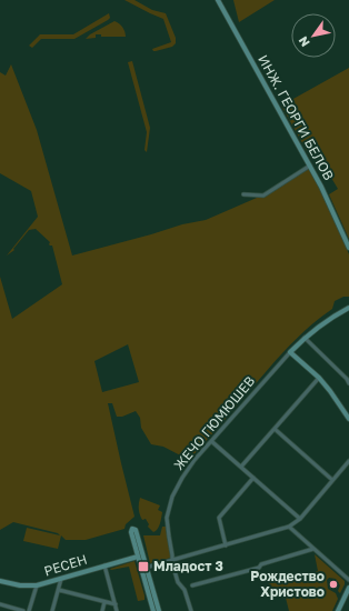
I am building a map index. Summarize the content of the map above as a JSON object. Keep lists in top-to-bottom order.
{
  "streets": {
    "street": ["ИНЖ. ГЕОРГИ БЕЛОВ", "ЖЕЧО ГЮМЮШЕВ", "РЕСЕН"]
  },
  "places": {
    "transit": ["Младост 3"],
    "other": ["Рождество Христово"]
  },
  "north": "bottom left"
}
